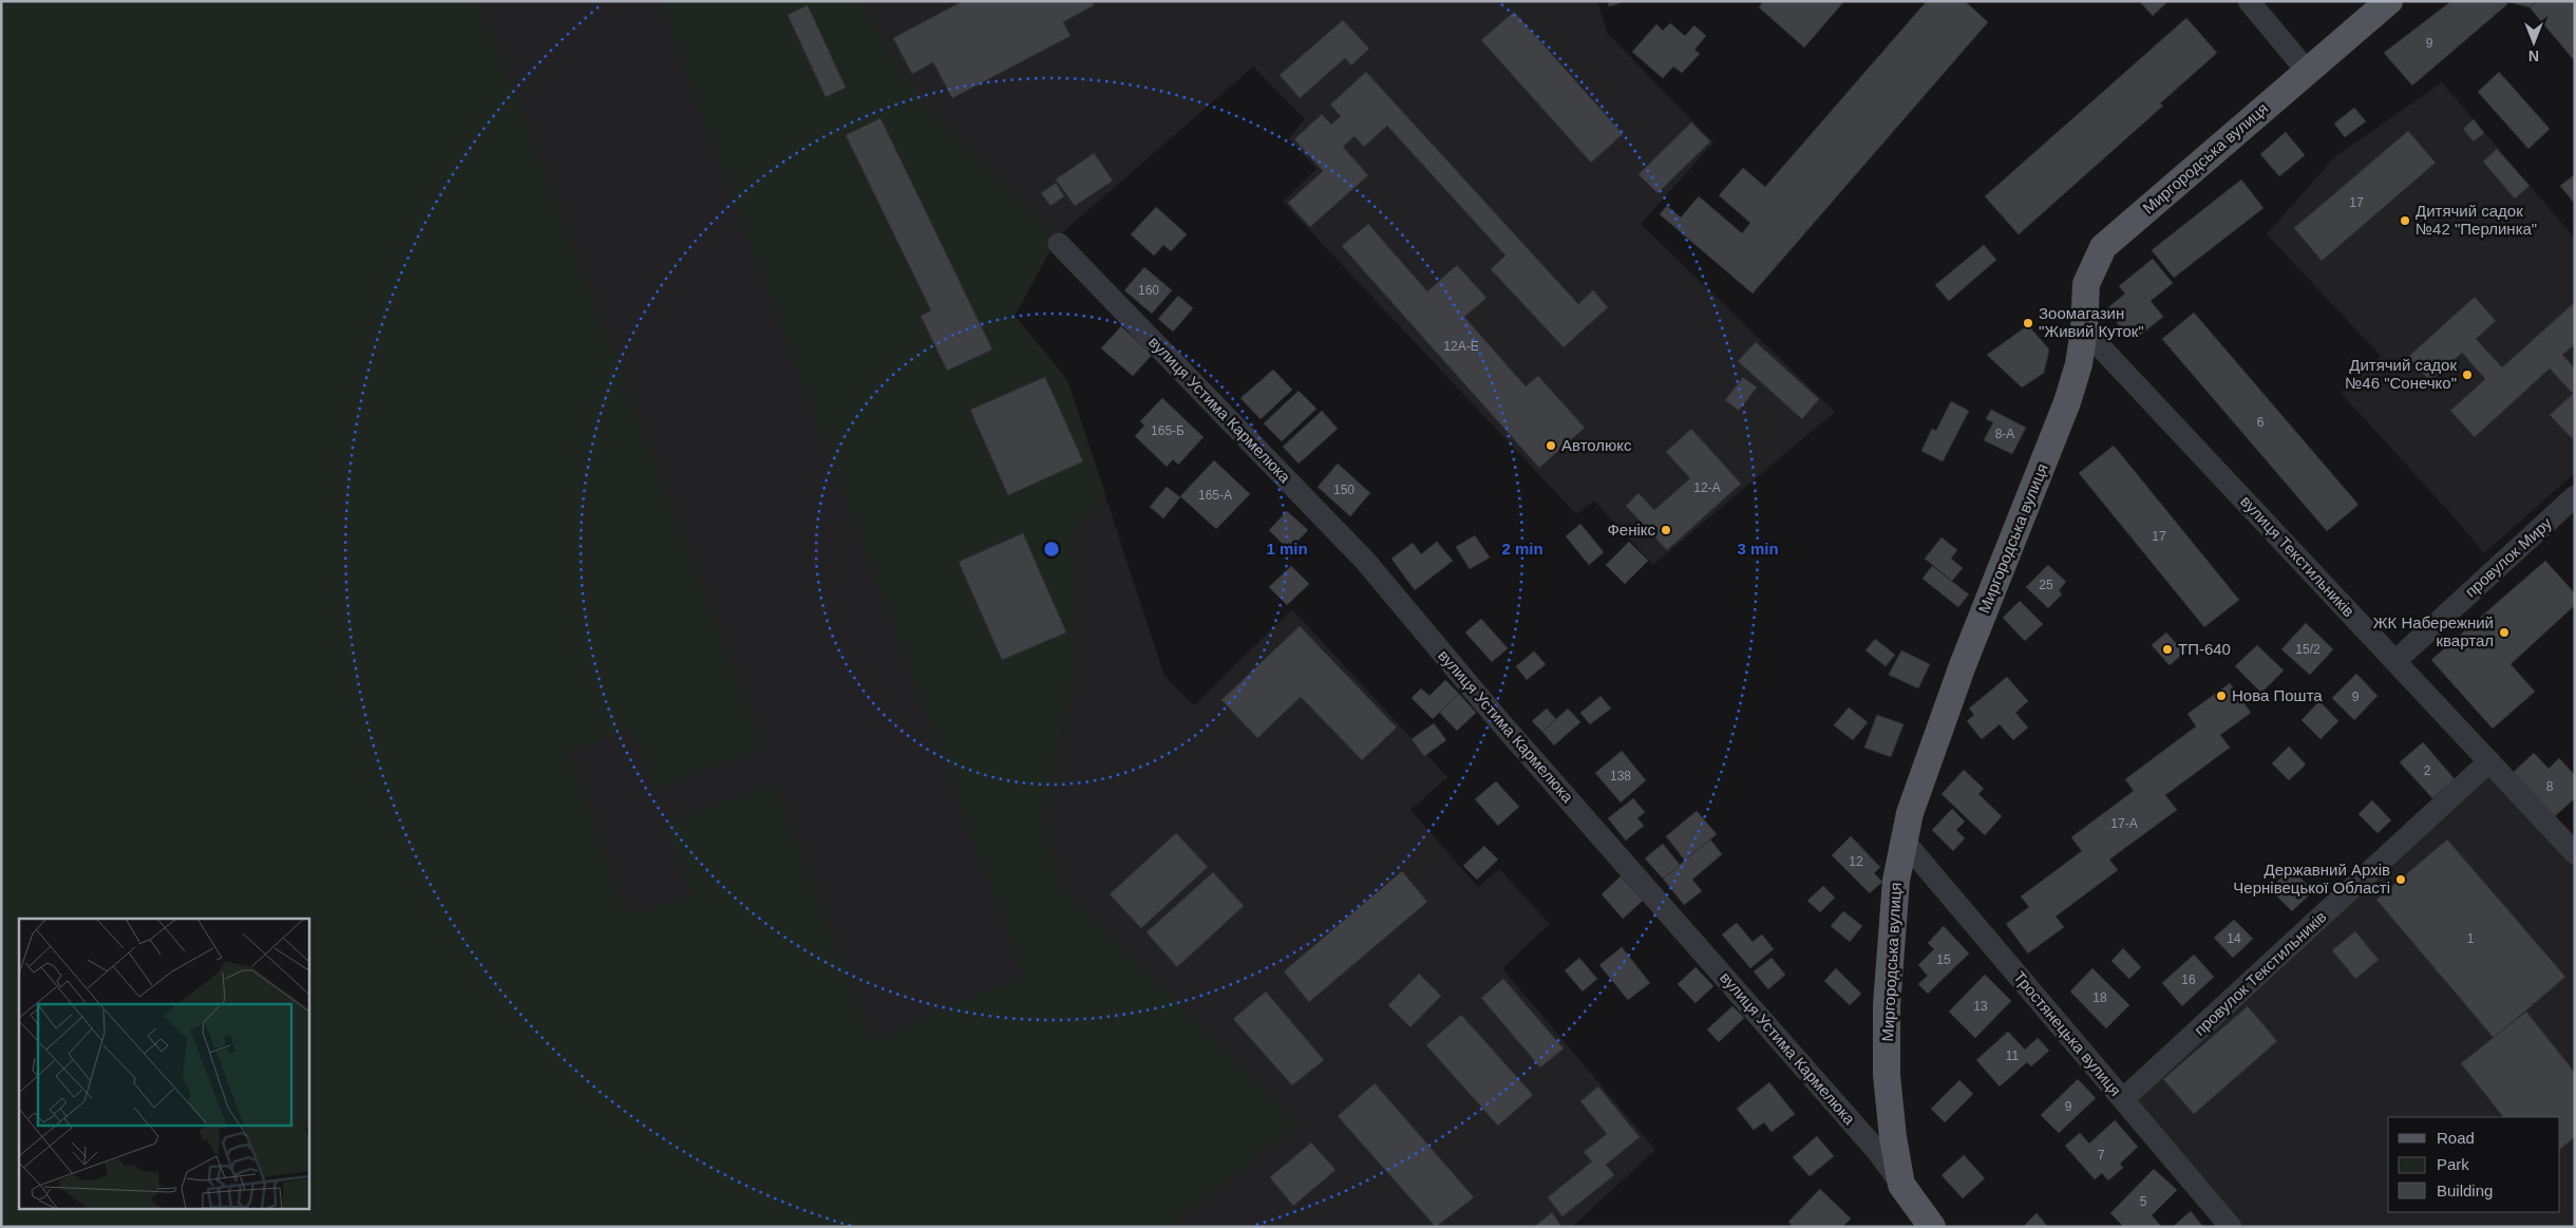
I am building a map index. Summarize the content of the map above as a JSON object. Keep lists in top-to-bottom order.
{
  "streets": {
    "main road": ["Миргородська вулиця", "вулиця Устима Кармелюка"],
    "street": [
      "вулиця Текстильників",
      "провулок Миру",
      "провулок Текстильників",
      "Тростянецька вулиця"
    ]
  },
  "crossings": [
    ["Миргородська вулиця", "вулиця Устима Кармелюка"],
    ["Миргородська вулиця", "вулиця Текстильників"],
    ["Миргородська вулиця", "Тростянецька вулиця"],
    ["вулиця Текстильників", "провулок Миру"],
    ["вулиця Текстильників", "провулок Текстильників"],
    ["провулок Текстильників", "Тростянецька вулиця"]
  ],
  "places": [
    "Дитячий садок №42 \"Перлинка\"",
    "Зоомагазин \"Живий Куток\"",
    "Дитячий садок №46 \"Сонечко\"",
    "Автолюкс",
    "Фенікс",
    "ЖК Набережний квартал",
    "ТП-640",
    "Нова Пошта",
    "Державний Архів Чернівецької Області"
  ],
  "house_numbers": [
    "9",
    "17",
    "160",
    "12А-Е",
    "6",
    "165-Б",
    "8-А",
    "12-А",
    "150",
    "165-А",
    "17",
    "25",
    "15/2",
    "9",
    "2",
    "138",
    "8",
    "17-А",
    "12",
    "14",
    "1",
    "15",
    "16",
    "18",
    "13",
    "11",
    "9",
    "7",
    "5"
  ],
  "legend": ["Road", "Park", "Building"],
  "north": "bottom",
  "rings": ["1 min", "2 min", "3 min"]
}
